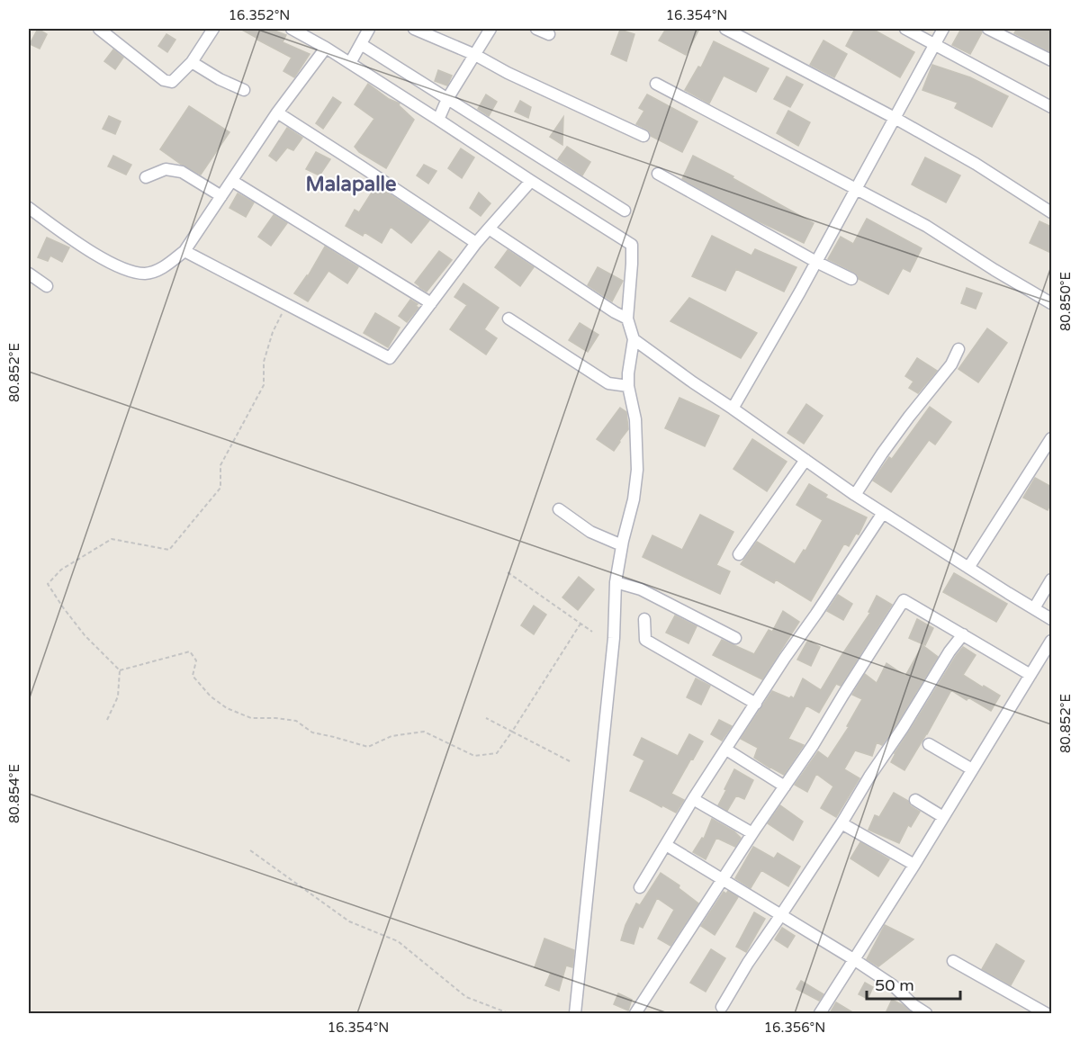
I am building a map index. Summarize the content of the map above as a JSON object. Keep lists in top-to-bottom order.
{
  "districts": ["Malapalle"],
  "scale_bar": "50 m",
  "coordinates": [
    "16.352°N",
    "16.354°N",
    "80.850°E",
    "80.852°E",
    "80.854°E",
    "16.356°N"
  ]
}
